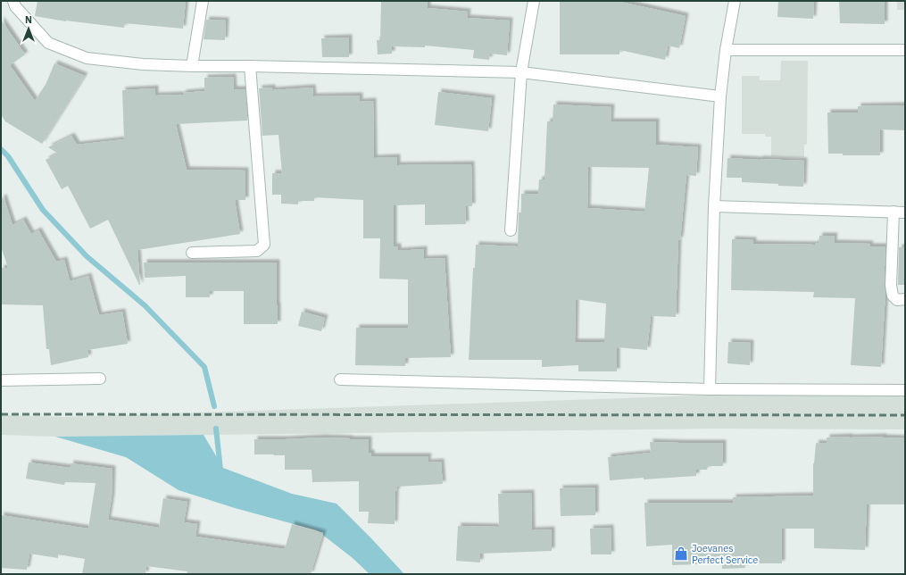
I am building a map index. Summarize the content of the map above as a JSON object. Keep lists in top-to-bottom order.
{
  "places": {
    "shop": ["Joevanes Perfect Service"]
  },
  "north": "top"
}
